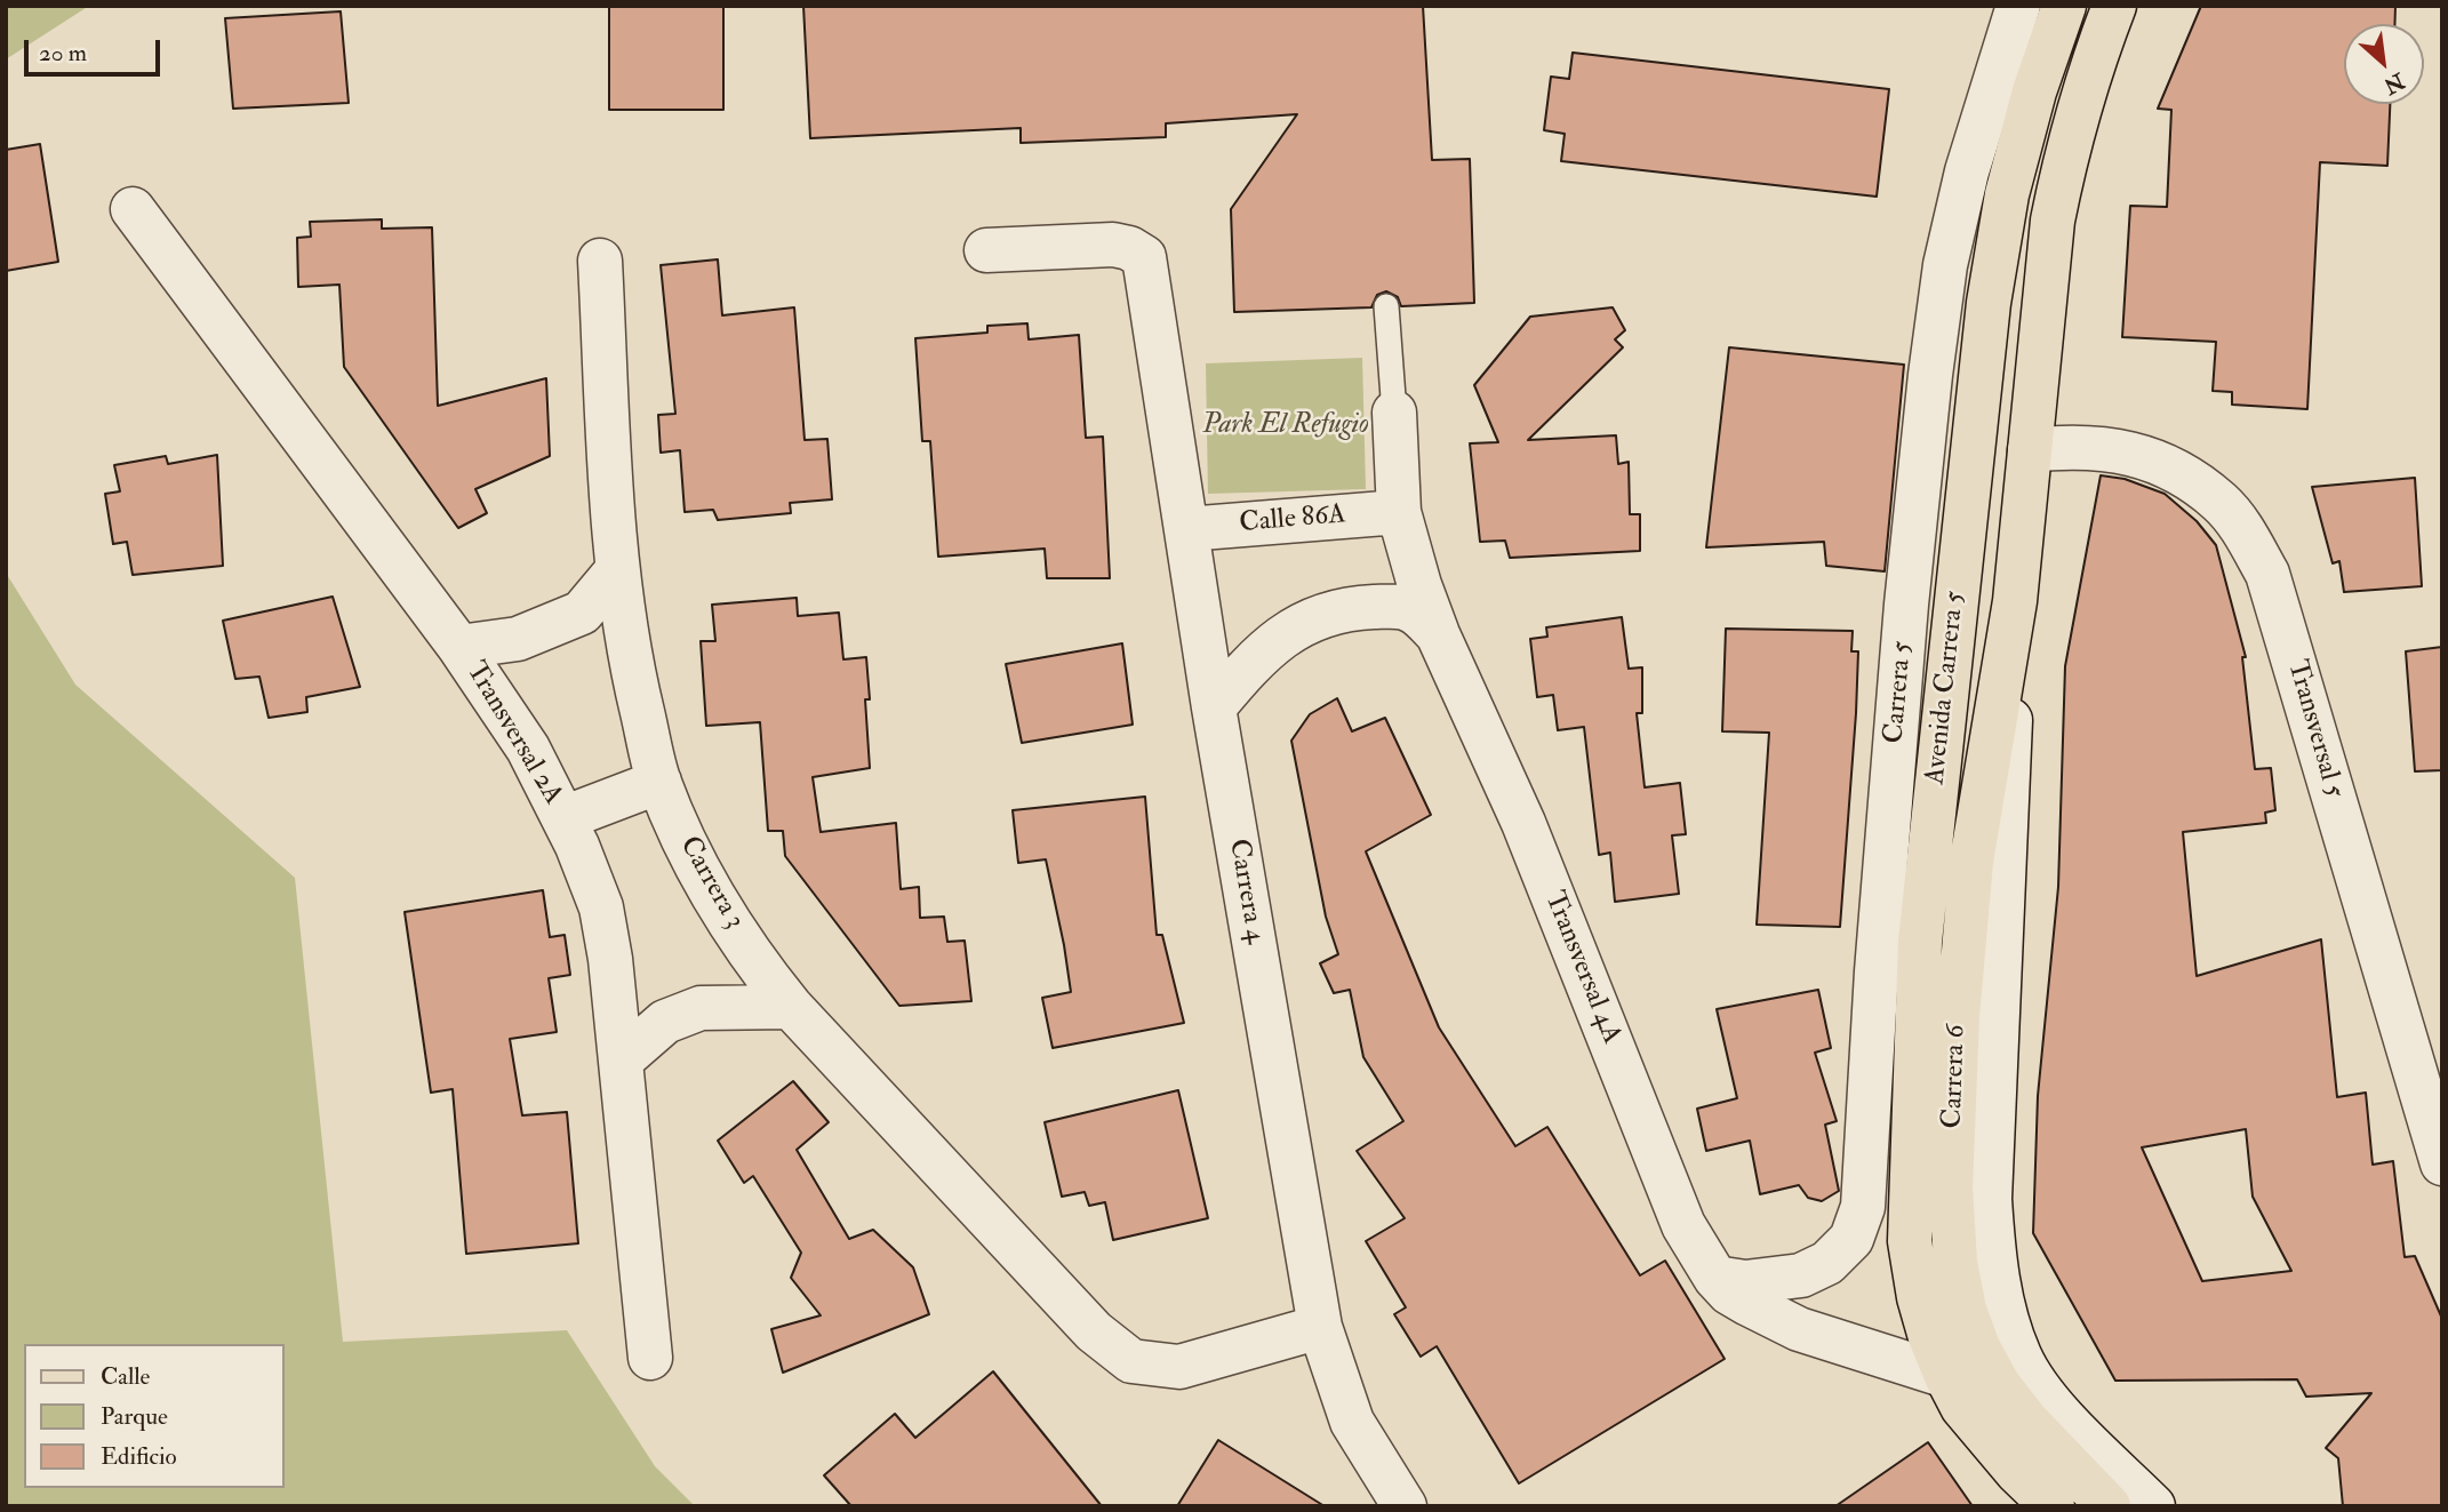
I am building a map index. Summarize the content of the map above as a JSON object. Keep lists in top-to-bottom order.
{
  "streets": {
    "main road": ["Avenida Carrera 5", "Carrera 6"],
    "street": [
      "Calle 86A",
      "Carrera 5",
      "Transversal 5",
      "Transversal 2A",
      "Carrera 3",
      "Carrera 4",
      "Transversal 4A"
    ]
  },
  "crossings": [
    ["Calle 86A", "Carrera 4"],
    ["Calle 86A", "Transversal 4A"],
    ["Avenida Carrera 5", "Transversal 4A"],
    ["Carrera 5", "Transversal 4A"],
    ["Carrera 3", "Carrera 4"]
  ],
  "parks": ["Park El Refugio"],
  "legend": ["Calle", "Parque", "Edificio"],
  "scale_bar": "20 m",
  "north": "bottom right"
}
